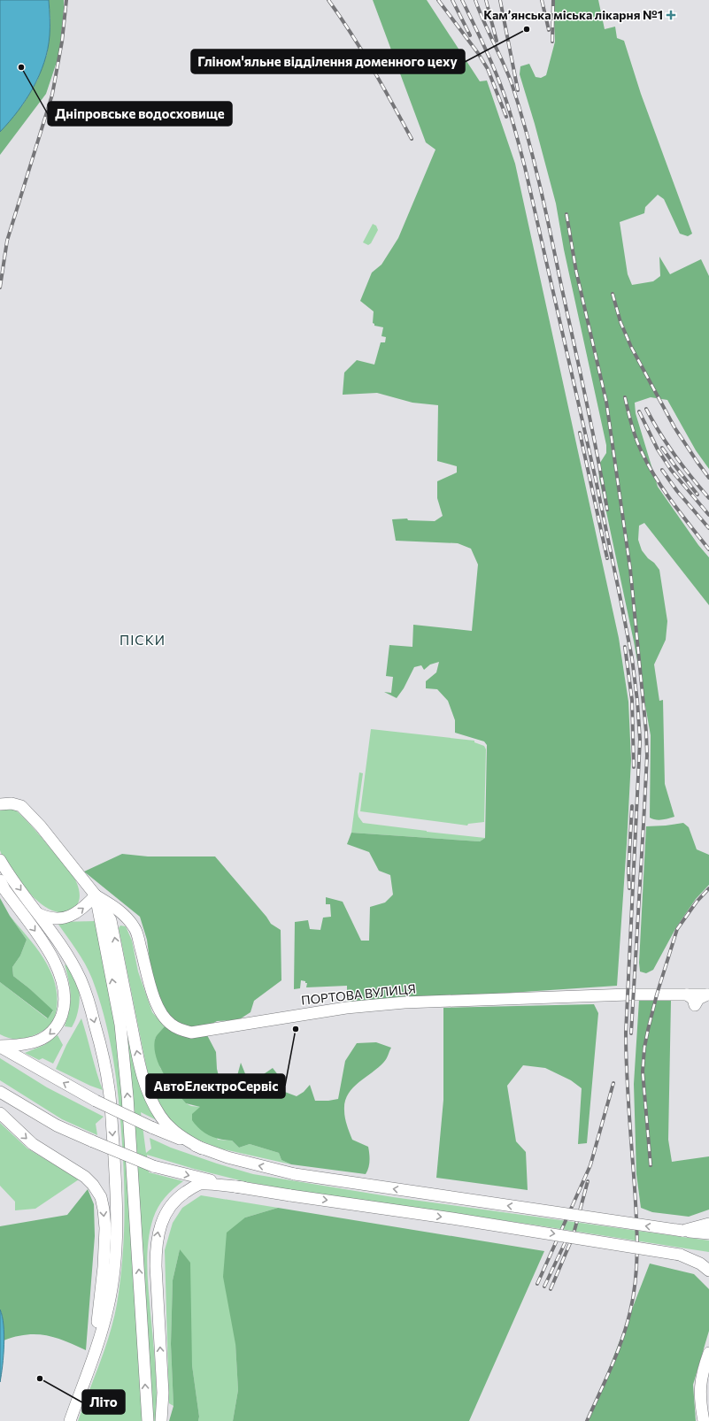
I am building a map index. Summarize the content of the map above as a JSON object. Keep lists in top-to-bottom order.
{
  "streets": {
    "main road": ["ПОРТОВА ВУЛИЦЯ"]
  },
  "districts": ["ПІСКИ"],
  "places": {
    "health": ["Кам’янська міська лікарня №1"],
    "other": [
      "Гліном'яльне відділення доменного цеху",
      "Дніпровське водосховище",
      "АвтоЕлектроСервіс",
      "Літо"
    ]
  }
}
